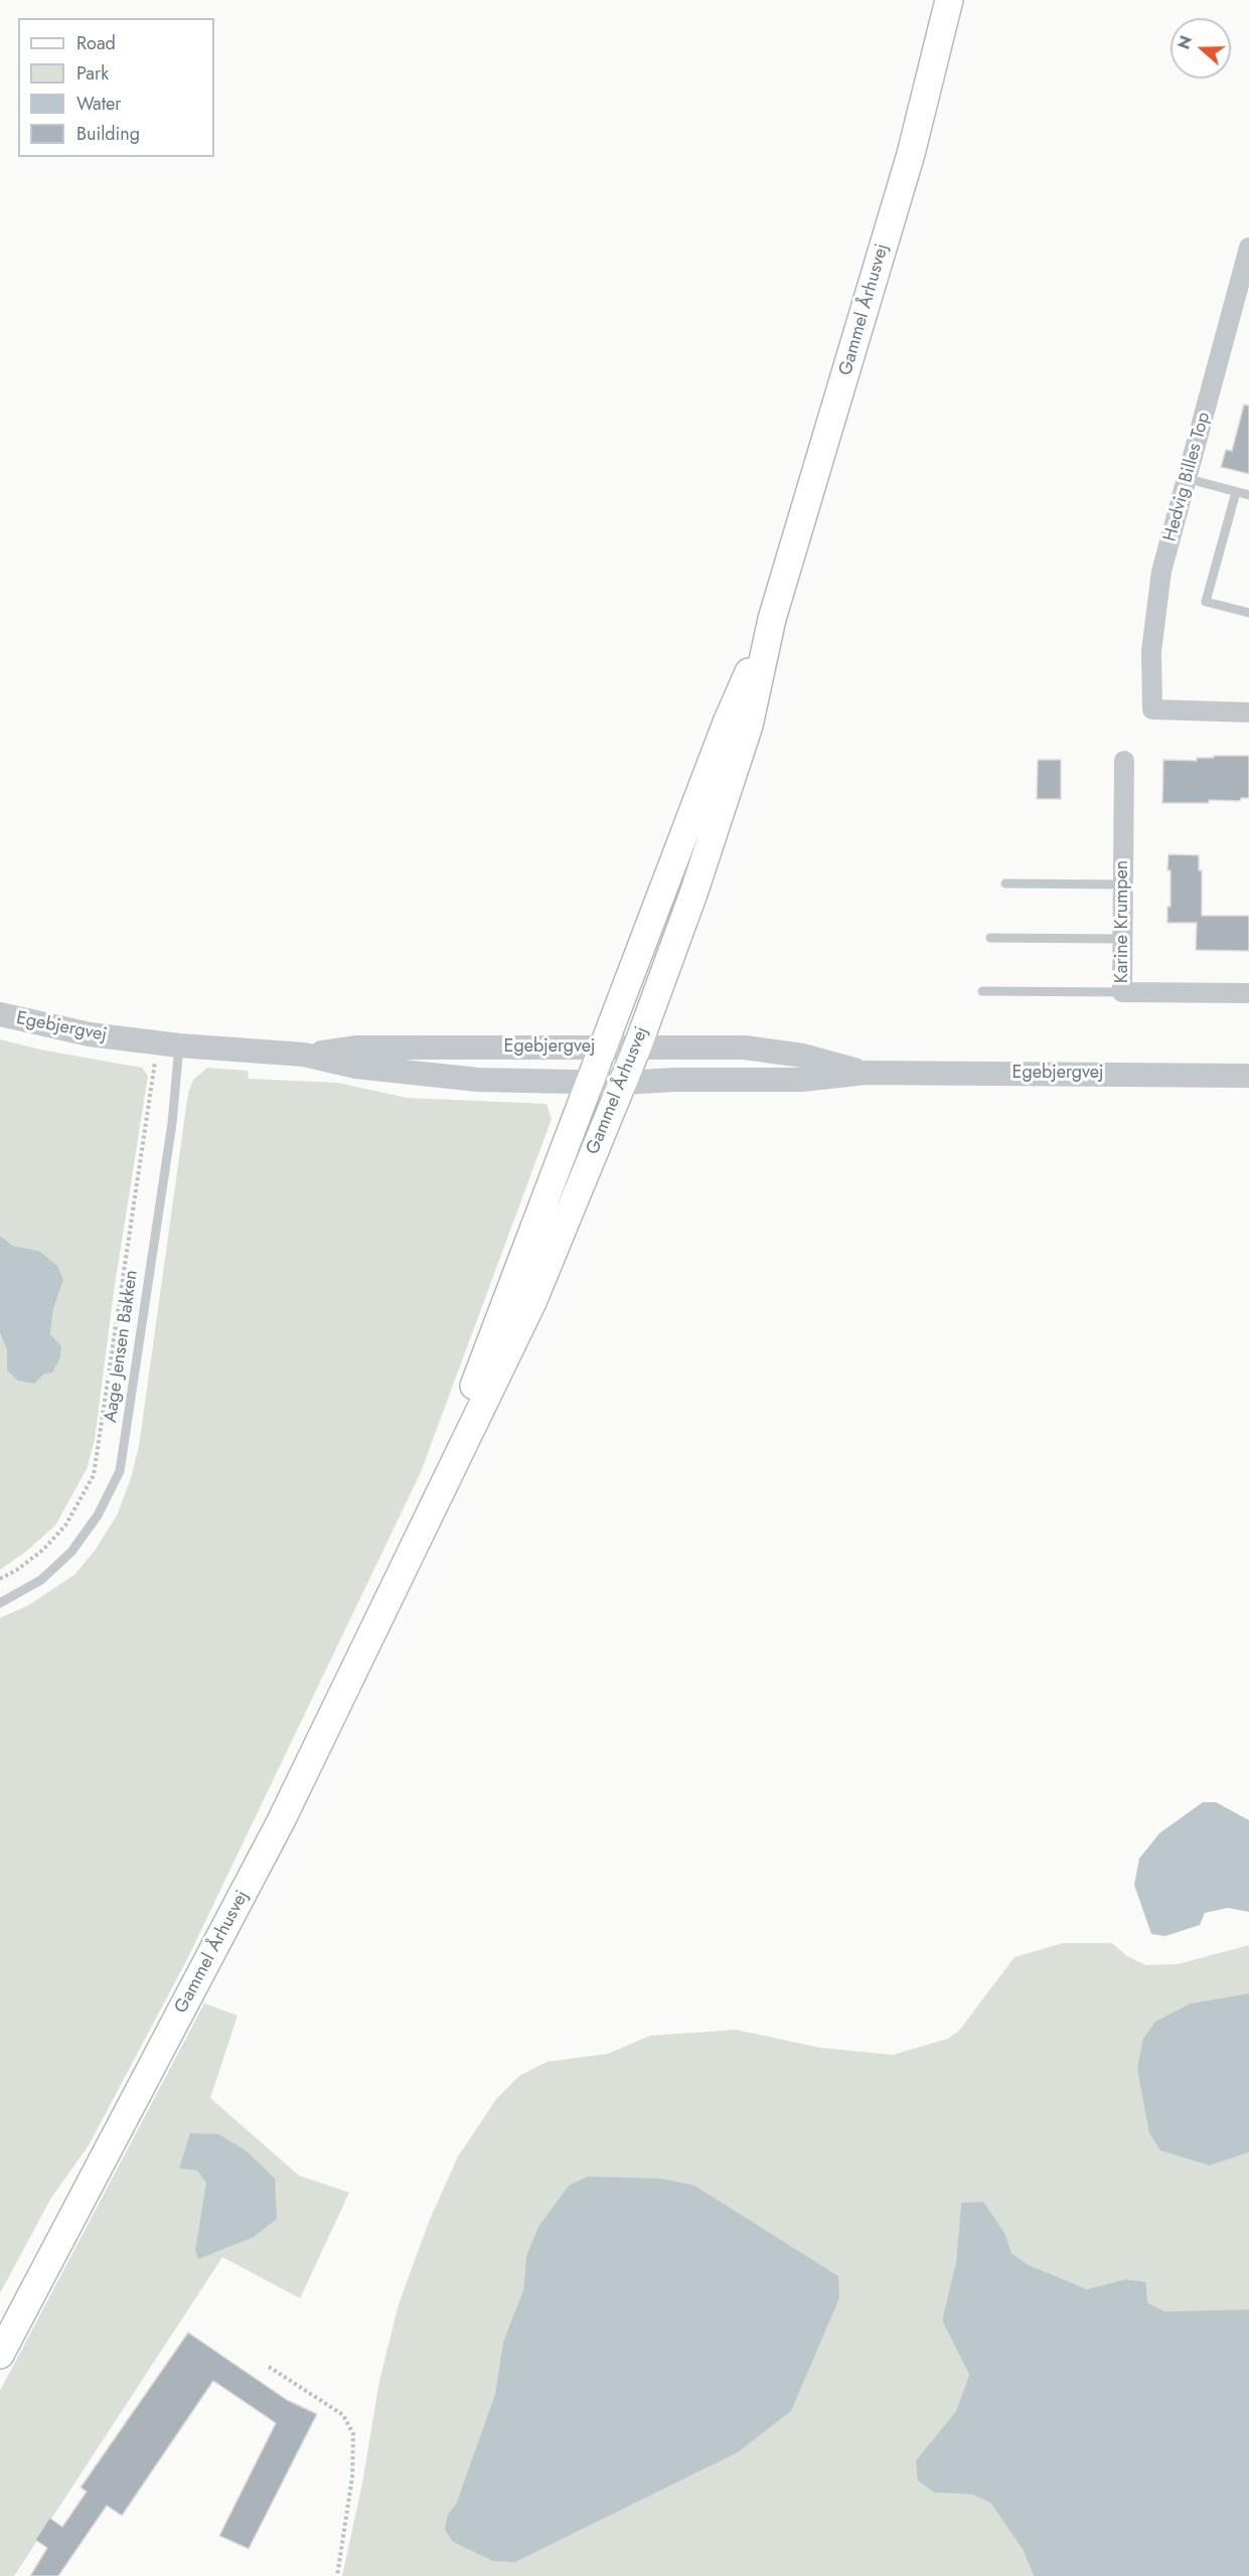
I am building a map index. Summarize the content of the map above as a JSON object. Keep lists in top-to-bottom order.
{
  "streets": {
    "main road": ["Gammel Århusvej"],
    "street": ["Hedvig Billes Top", "Karine Krumpen", "Egebjergvej"],
    "lane": ["Aage Jensen Bakken"]
  },
  "crossings": [
    ["Gammel Århusvej", "Egebjergvej"],
    ["Egebjergvej", "Aage Jensen Bakken"]
  ],
  "legend": [
    "Road",
    "Park",
    "Water",
    "Building"
  ],
  "north": "left"
}
